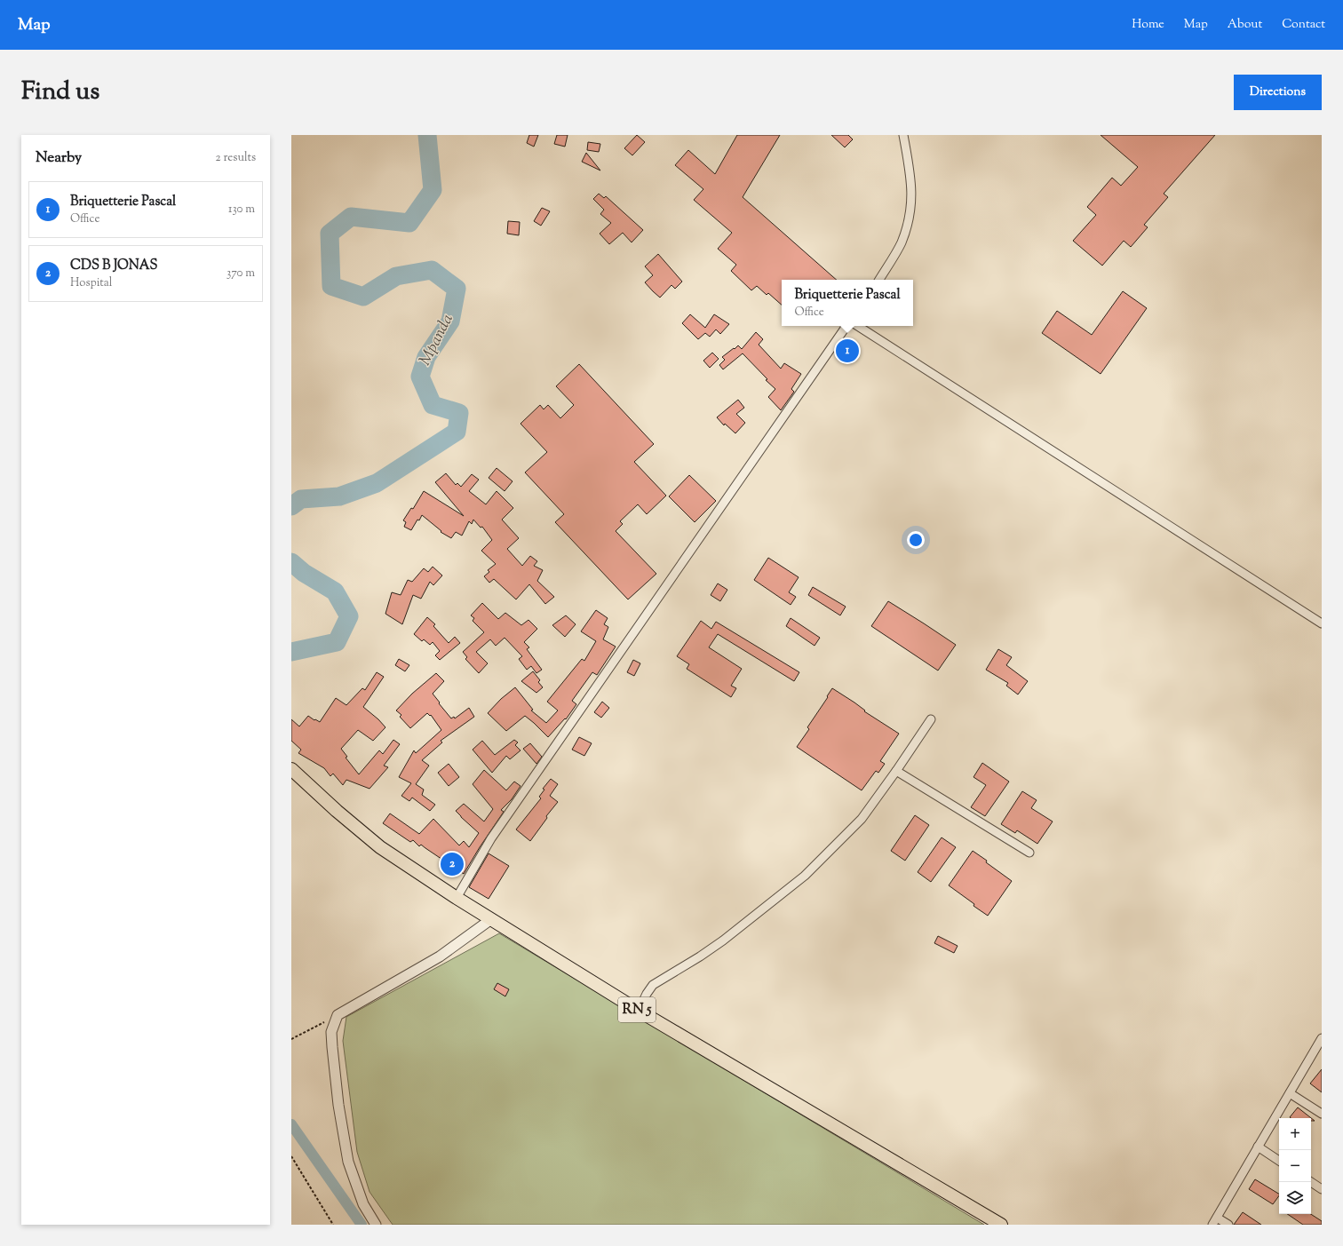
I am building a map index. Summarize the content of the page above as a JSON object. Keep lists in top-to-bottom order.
{
  "streets": {
    "main road": ["RN 5"]
  },
  "water": ["Mpanda"],
  "page": {
    "header": "Map",
    "nav": [
      "Home",
      "Map",
      "About",
      "Contact"
    ],
    "title": "Find us",
    "buttons": "Directions",
    "heading": ["Nearby", "2 results"],
    "list": [
      {
        "mark": "1",
        "name": "Briquetterie Pascal",
        "note": "Office",
        "value": "130 m"
      },
      {
        "mark": "2",
        "name": "CDS B JONAS",
        "note": "Hospital",
        "value": "370 m"
      }
    ],
    "popup": ["Briquetterie Pascal", "Office"],
    "pins": ["1", "2"],
    "map_buttons": ["+", "−"]
  }
}
